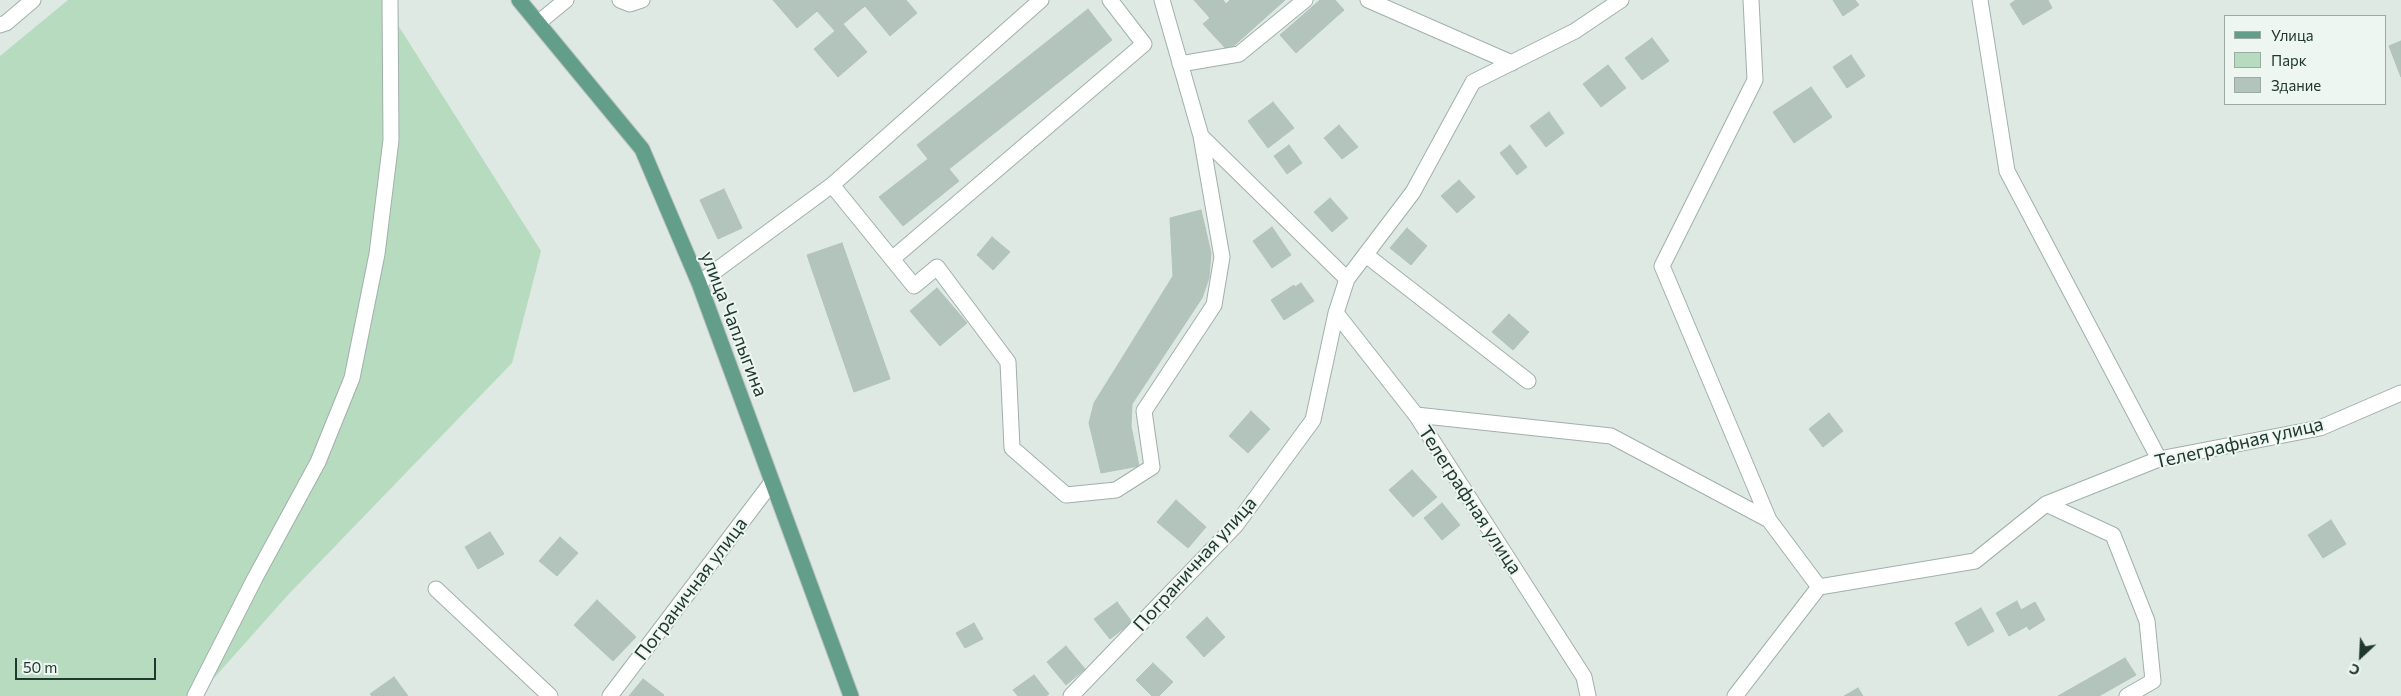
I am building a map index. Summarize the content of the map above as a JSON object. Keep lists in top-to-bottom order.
{
  "streets": {
    "main road": ["улица Чаплыгина"],
    "street": ["Телеграфная улица", "Пограничная улица"]
  },
  "crossings": [
    ["улица Чаплыгина", "Пограничная улица"],
    ["Телеграфная улица", "Пограничная улица"]
  ],
  "legend": ["Улица", "Парк", "Здание"],
  "scale_bar": "50 m",
  "north": "bottom left"
}
